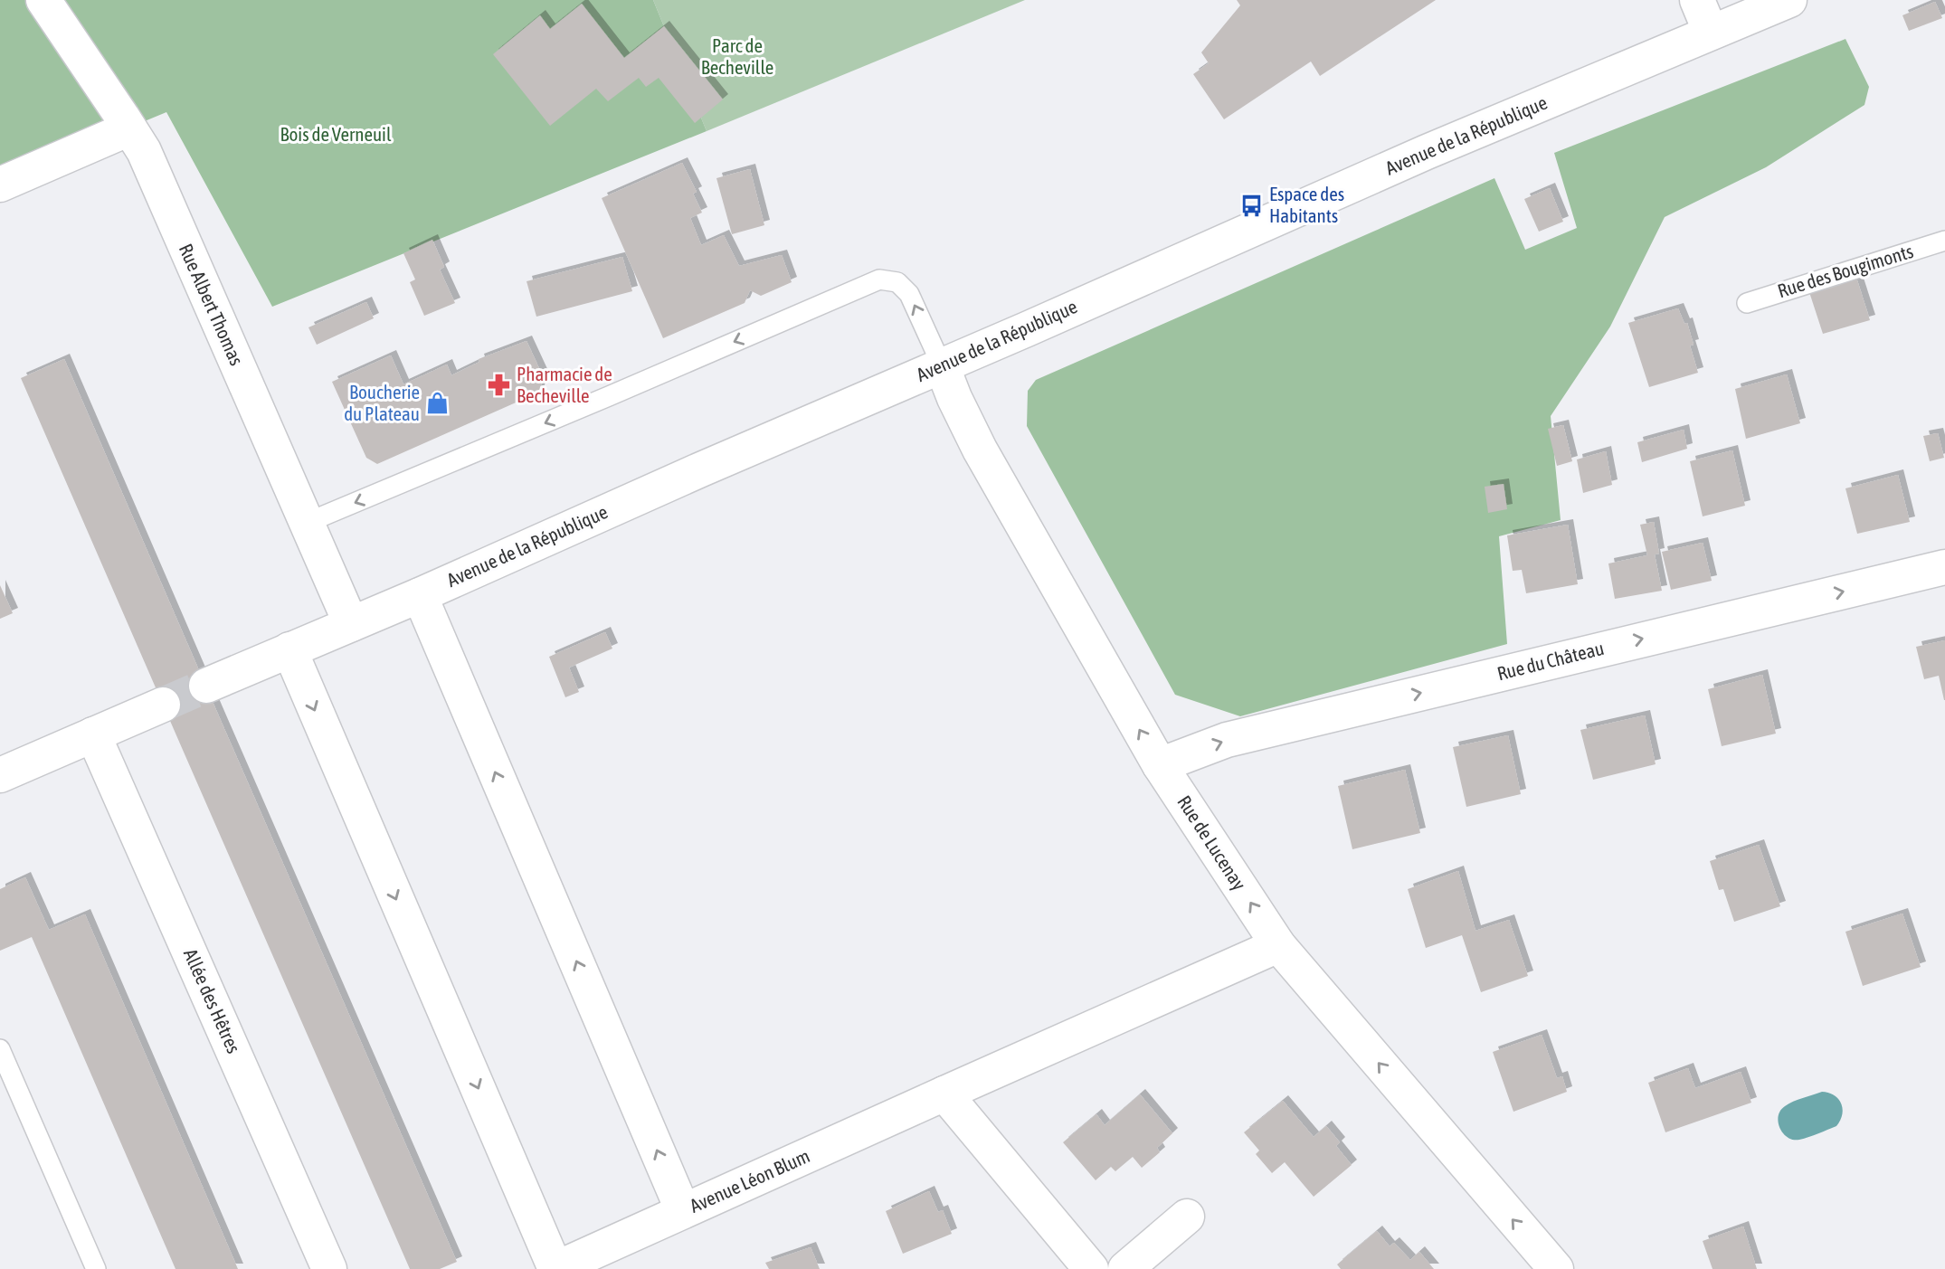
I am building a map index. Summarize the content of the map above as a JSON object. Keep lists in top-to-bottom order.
{
  "streets": {
    "street": [
      "Avenue de la République",
      "Rue Albert Thomas",
      "Rue du Château",
      "Rue de Lucenay",
      "Allée des Hêtres",
      "Avenue Léon Blum"
    ],
    "lane": ["Rue des Bougimonts"]
  },
  "crossings": [
    ["Avenue de la République", "Rue Albert Thomas"],
    ["Avenue de la République", "Rue de Lucenay"],
    ["Rue du Château", "Rue de Lucenay"],
    ["Rue de Lucenay", "Avenue Léon Blum"]
  ],
  "one_way": ["Rue du Château", "Rue de Lucenay"],
  "parks": ["Parc de Becheville", "Bois de Verneuil"],
  "places": {
    "bus stop": ["Espace des Habitants"],
    "pharmacy": ["Pharmacie de Becheville"],
    "shop": ["Boucherie du Plateau"]
  }
}
